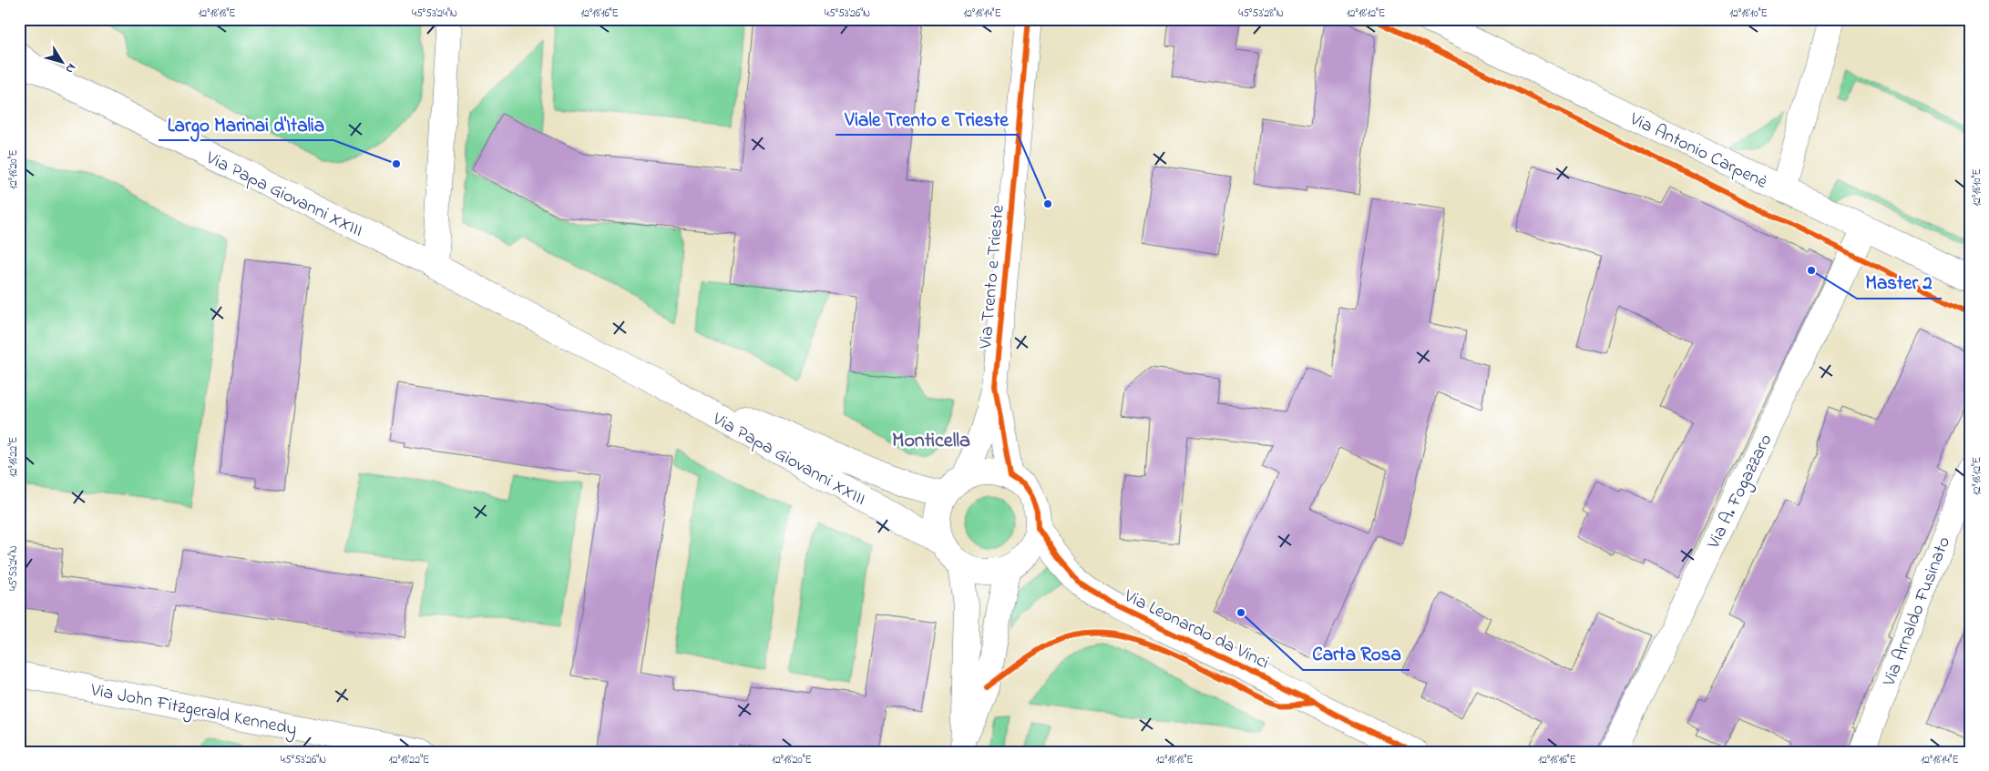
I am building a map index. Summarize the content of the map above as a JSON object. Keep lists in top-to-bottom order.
{
  "streets": {
    "street": [
      "Via Antonio Carpenè",
      "Via Papa Giovanni XXIII",
      "Via Trento e Trieste",
      "Via A. Fogazzaro",
      "Via Arnaldo Fusinato",
      "Via Leonardo da Vinci",
      "Via John Fitzgerald Kennedy"
    ]
  },
  "crossings": [
    ["Via Antonio Carpenè", "Via A. Fogazzaro"],
    ["Via Papa Giovanni XXIII", "Via Trento e Trieste"],
    ["Via Papa Giovanni XXIII", "Via Leonardo da Vinci"],
    ["Via Trento e Trieste", "Via Leonardo da Vinci"]
  ],
  "districts": ["Monticella"],
  "places": [
    "Largo Marinai d'Italia",
    "Viale Trento e Trieste",
    "Master 2",
    "Carta Rosa"
  ],
  "north": "bottom right",
  "coordinates": [
    "12°18'18\"E",
    "45°53'24\"N",
    "12°18'16\"E",
    "45°53'26\"N",
    "12°18'14\"E",
    "45°53'28\"N",
    "12°18'12\"E",
    "12°18'10\"E",
    "12°18'20\"E",
    "12°18'22\"E"
  ]
}
